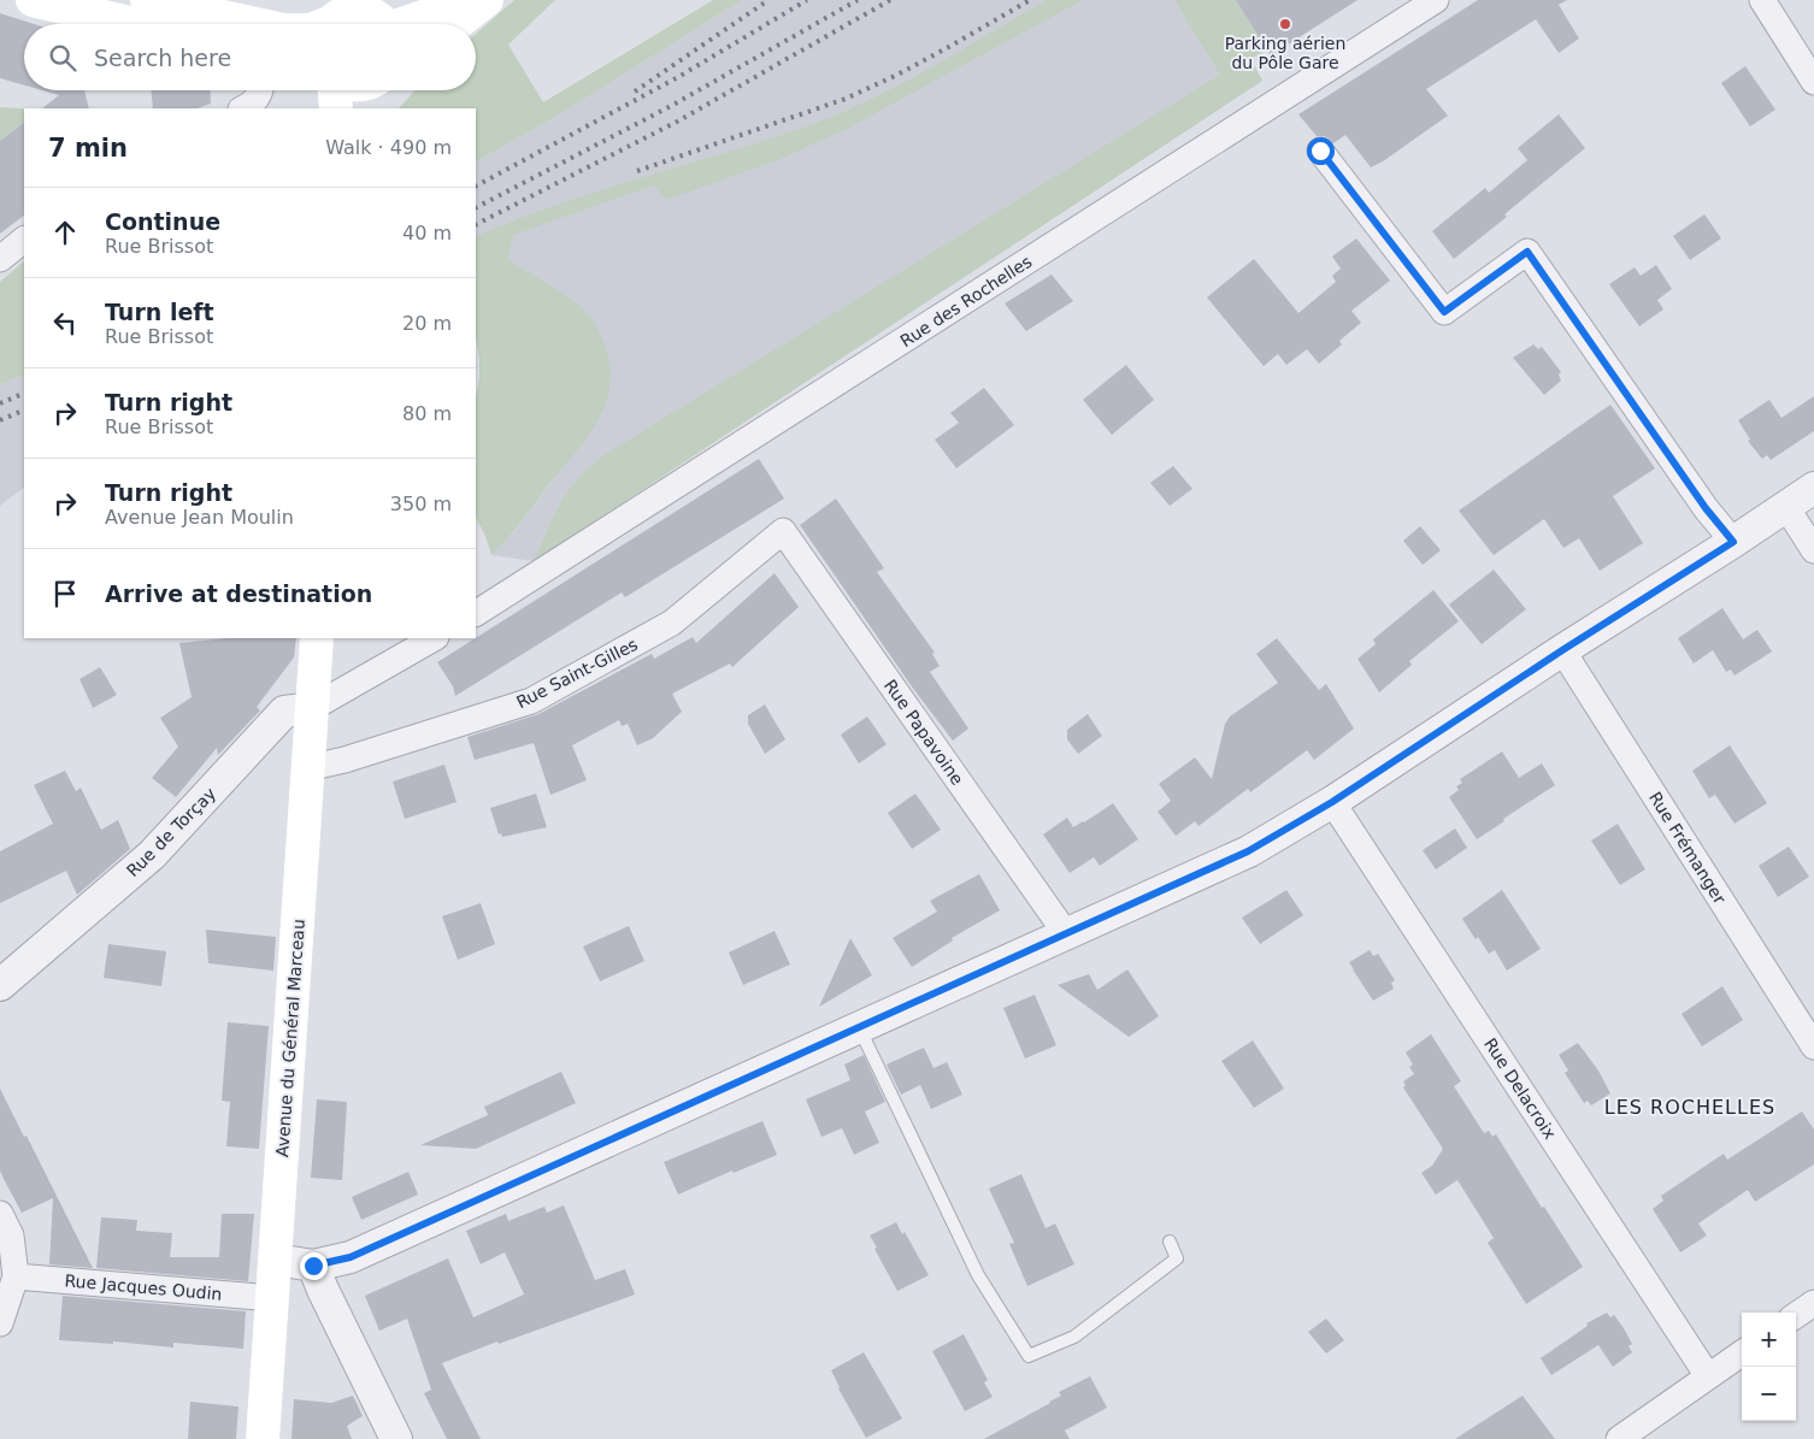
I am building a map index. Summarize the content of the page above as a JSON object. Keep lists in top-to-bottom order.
{
  "streets": {
    "main road": ["Avenue du Général Marceau"],
    "street": [
      "Rue des Rochelles",
      "Rue Saint-Gilles",
      "Rue Papavoine",
      "Rue de Torçay",
      "Rue Frémanger",
      "Rue Delacroix",
      "Rue Jacques Oudin"
    ]
  },
  "crossings": [
    ["Rue Saint-Gilles", "Rue Papavoine"],
    ["Rue Saint-Gilles", "Avenue du Général Marceau"],
    ["Rue de Torçay", "Avenue du Général Marceau"],
    ["Avenue du Général Marceau", "Rue Jacques Oudin"]
  ],
  "districts": ["LES ROCHELLES"],
  "places": ["Parking aérien du Pôle Gare"],
  "page": {
    "search": "Search here",
    "heading": ["7 min", "Walk · 490 m"],
    "list": [
      ["Continue", "Rue Brissot", "40 m"],
      ["Turn left", "Rue Brissot", "20 m"],
      ["Turn right", "Rue Brissot", "80 m"],
      ["Turn right", "Avenue Jean Moulin", "350 m"],
      "Arrive at destination"
    ],
    "map_buttons": ["+", "−"]
  }
}
